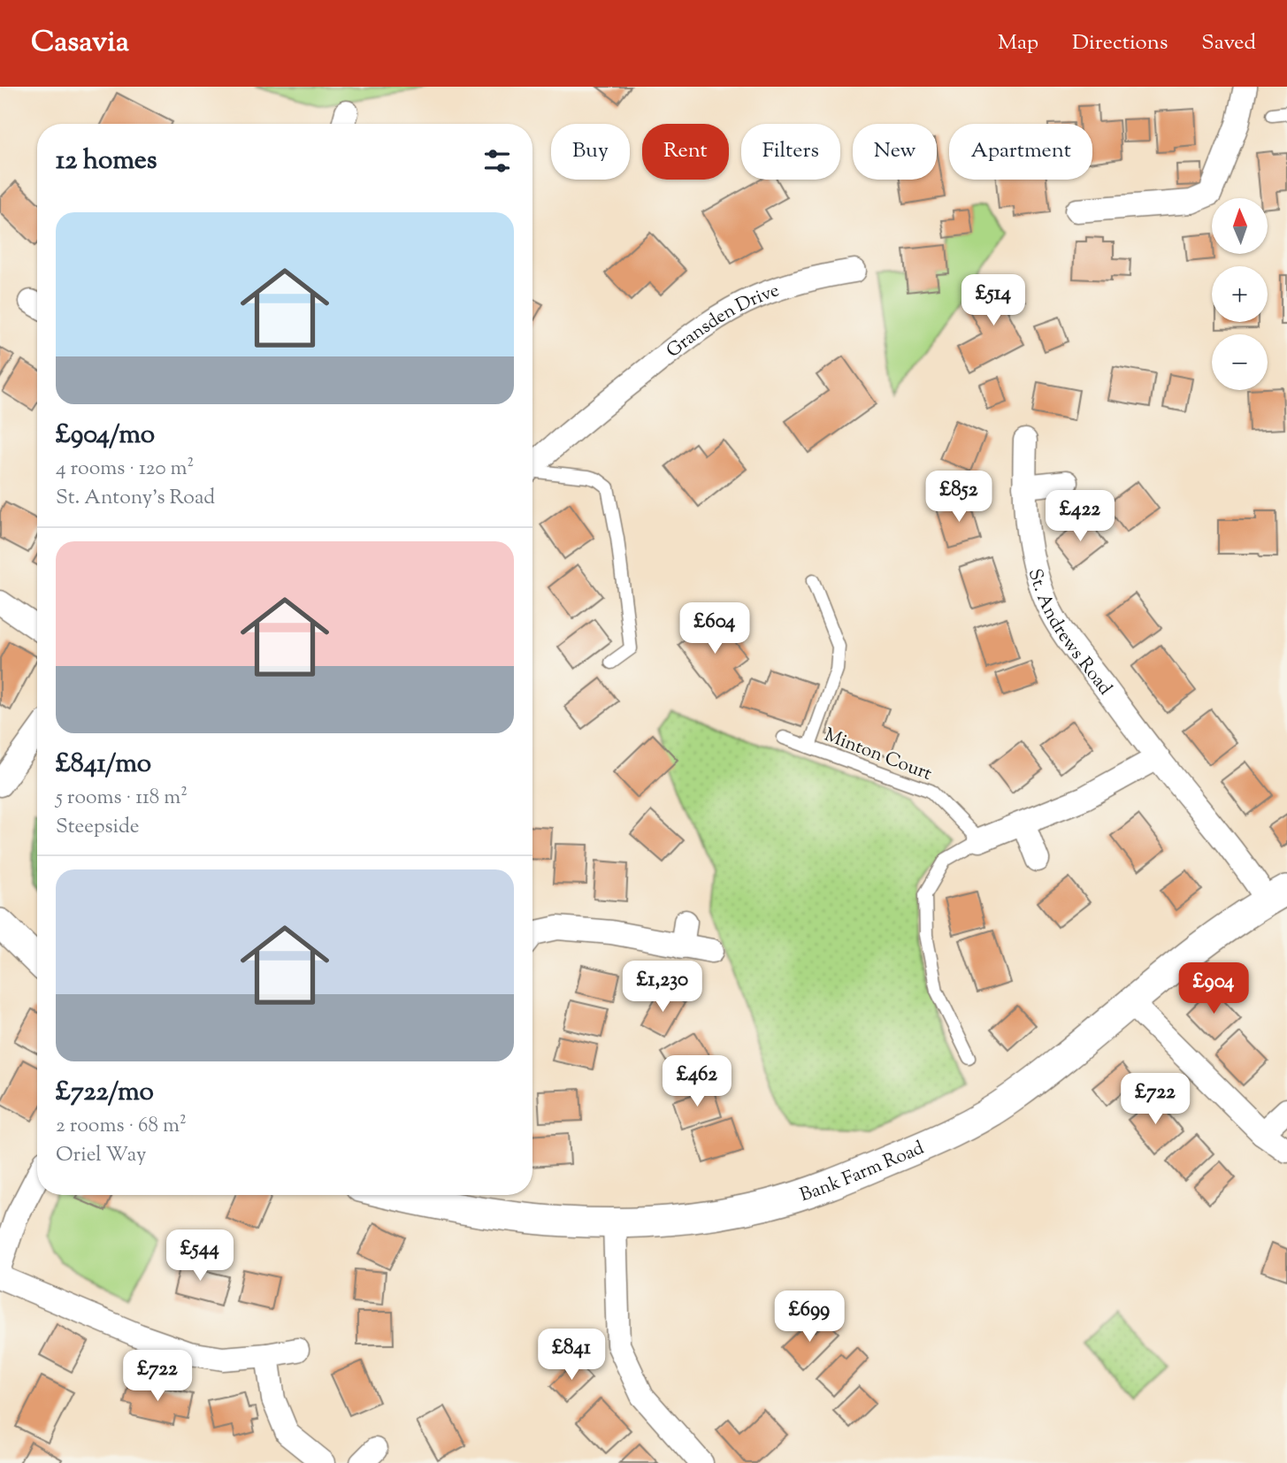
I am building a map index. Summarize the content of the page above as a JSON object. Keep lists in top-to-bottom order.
{
  "streets": {
    "street": ["Gransden Drive", "St. Andrews Road", "Bank Farm Road"],
    "lane": ["Minton Court"]
  },
  "crossings": [
    ["St. Andrews Road", "Bank Farm Road"]
  ],
  "north": "top",
  "page": {
    "header": "Casavia",
    "nav": ["Map", "Directions", "Saved"],
    "chip": [
      "Buy",
      "Rent",
      "Filters",
      "New",
      "Apartment"
    ],
    "heading": "12 homes",
    "map_buttons": ["+", "−"],
    "list": [
      {
        "name": "£904/mo",
        "note": "4 rooms · 120 m² · St. Antony's Road"
      },
      {
        "name": "£841/mo",
        "note": "5 rooms · 118 m² · Steepside"
      },
      {
        "name": "£722/mo",
        "note": "2 rooms · 68 m² · Oriel Way"
      }
    ],
    "price": [
      "£514",
      "£852",
      "£422",
      "£604",
      "£1,230",
      "£904",
      "£462",
      "£722",
      "£544",
      "£699",
      "£841",
      "£722"
    ]
  }
}
